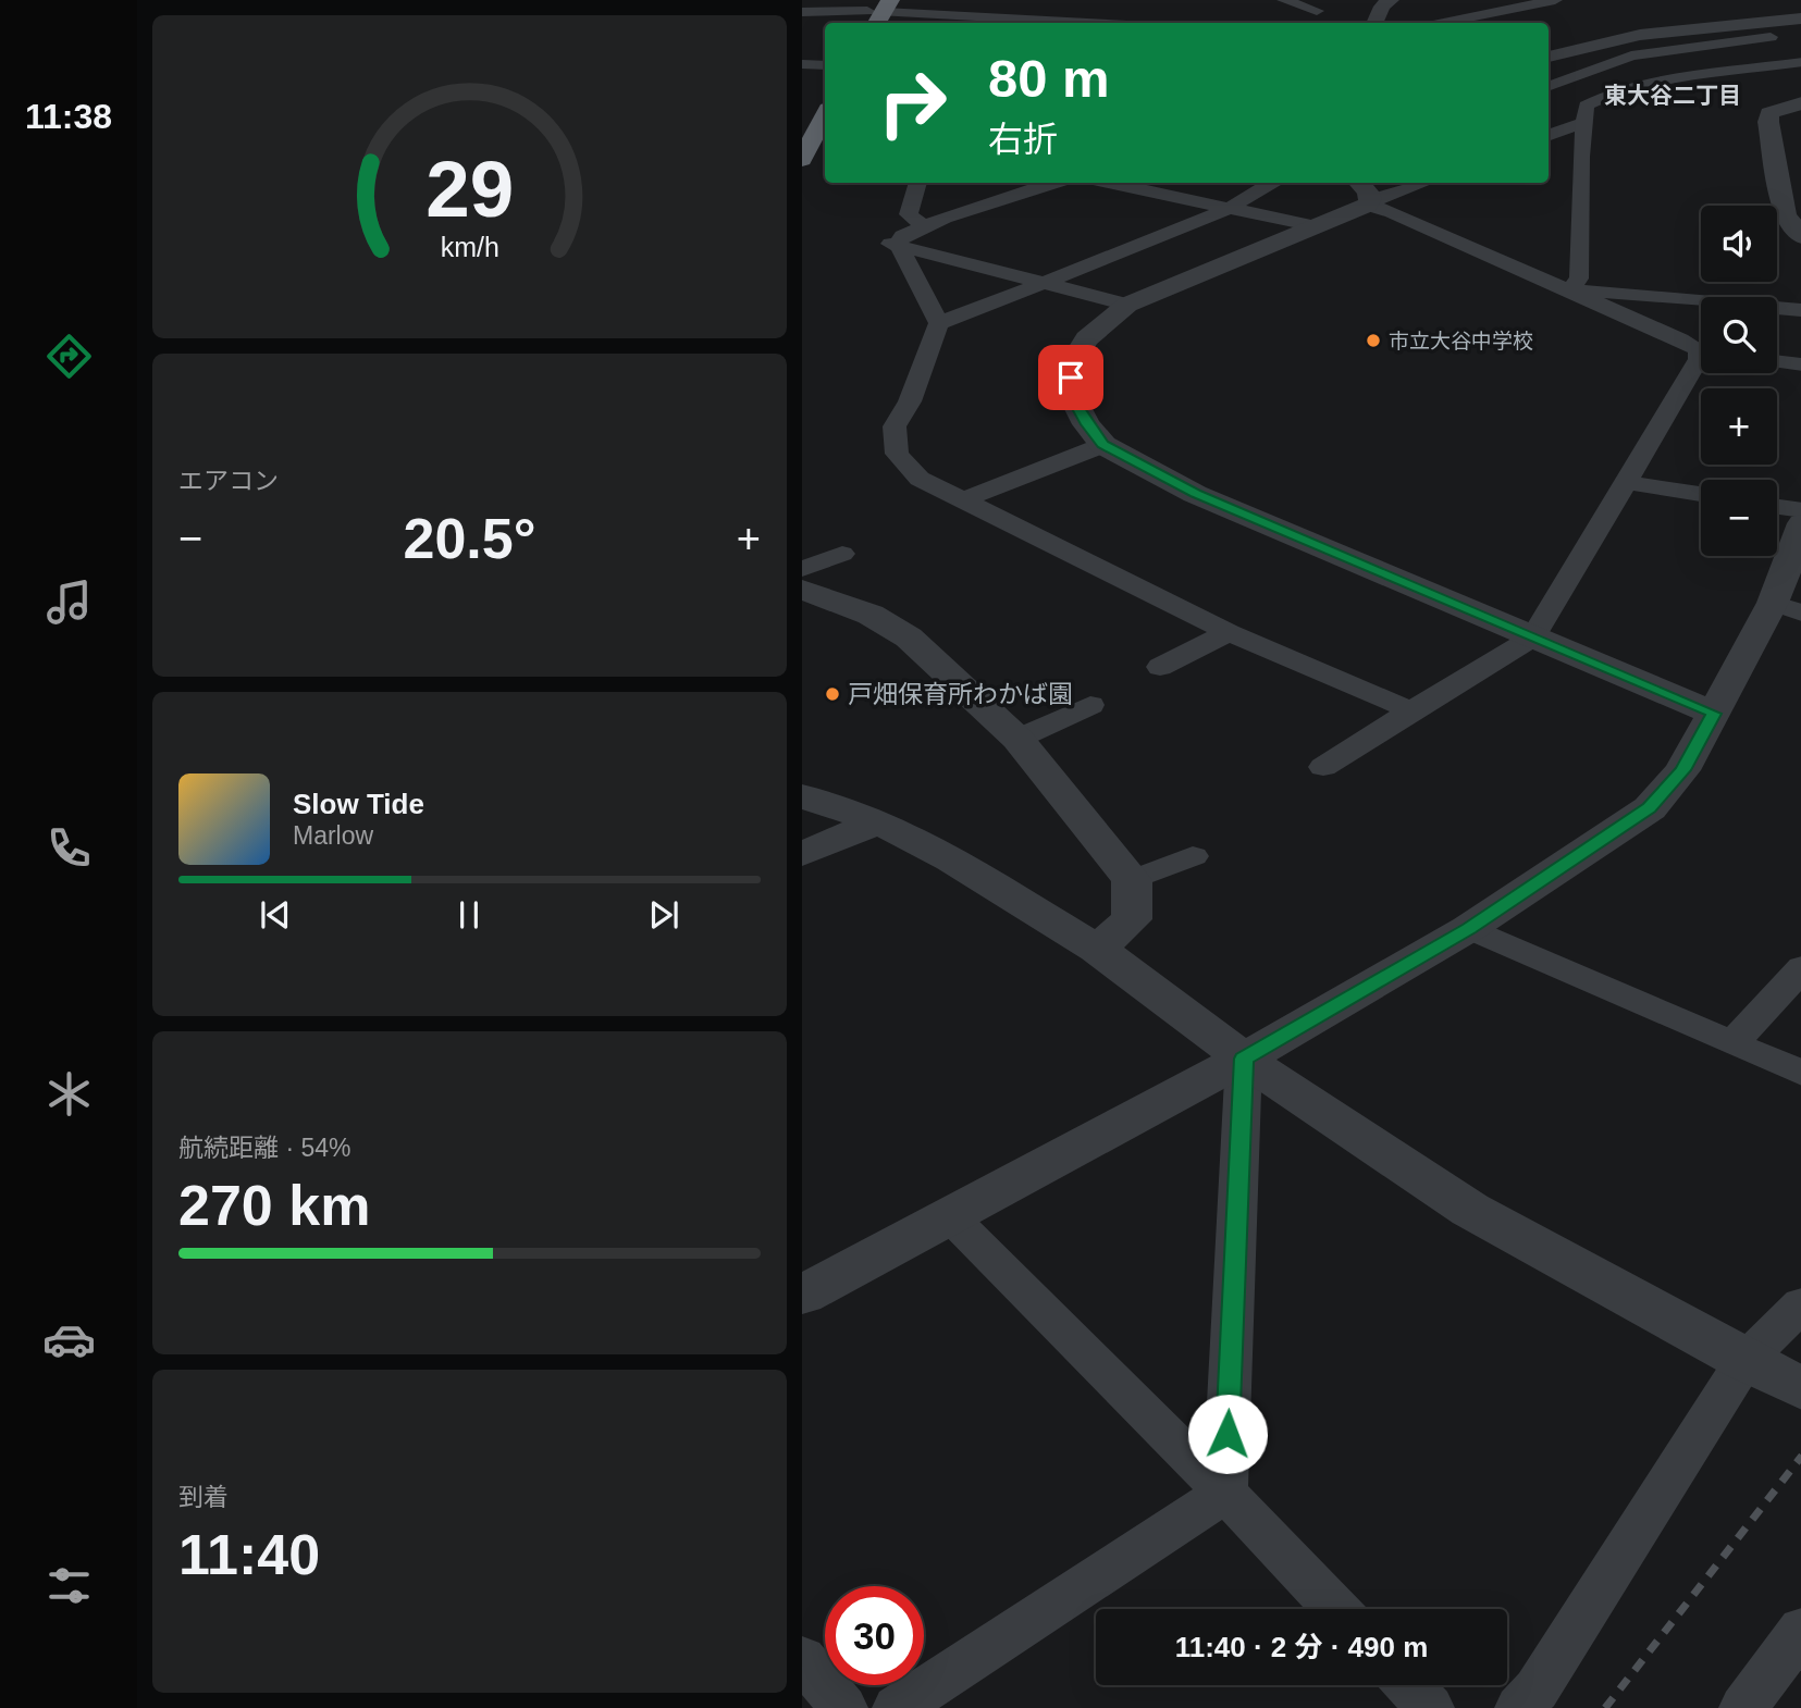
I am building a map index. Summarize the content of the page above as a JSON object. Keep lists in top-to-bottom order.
{
  "districts": ["東大谷二丁目"],
  "places": ["市立大谷中学校", "戸畑保育所わかば園"],
  "page": {
    "tabs": "11:38",
    "turn": ["80 m", "右折"],
    "map_buttons": ["+", "−"],
    "tile": [
      "エアコン",
      ["航続距離 · 54%", "270 km"],
      ["到着", "11:40"]
    ],
    "heat": ["−", "20.5°", "+"],
    "song": ["Slow Tide", "Marlow"],
    "limit": "30",
    "trip": "11:40 · 2 分 · 490 m",
    "gauge": ["29", "km/h"]
  }
}
